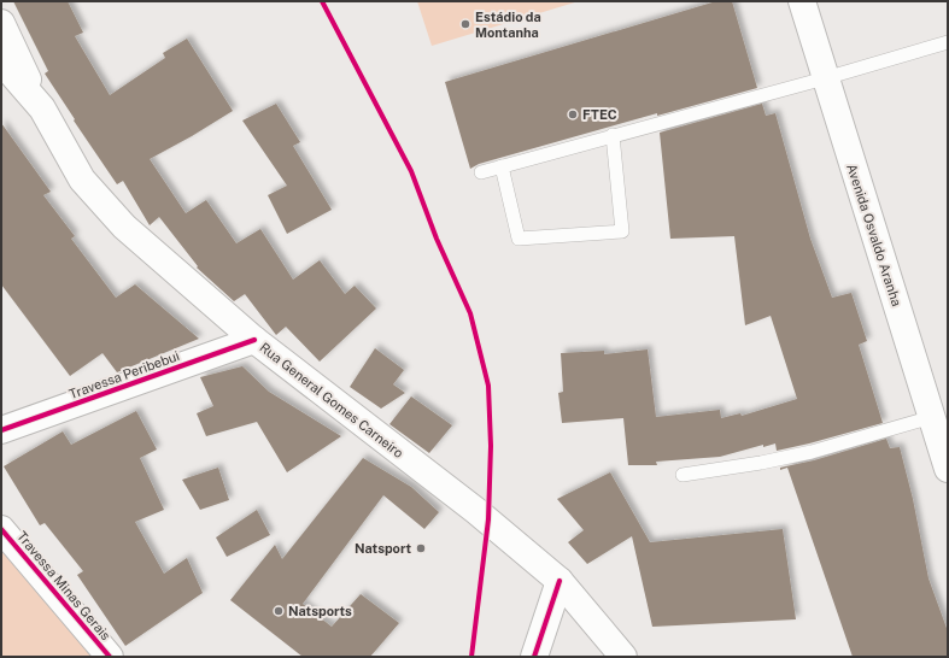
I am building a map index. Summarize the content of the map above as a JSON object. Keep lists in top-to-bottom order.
{
  "streets": {
    "main road": [
      "Avenida Osvaldo Aranha",
      "Travessa Peribebui",
      "Rua General Gomes Carneiro",
      "Travessa Minas Gerais"
    ]
  },
  "crossings": [
    ["Travessa Peribebui", "Rua General Gomes Carneiro"]
  ],
  "places": [
    "Estádio da Montanha",
    "FTEC",
    "Natsport",
    "Natsports"
  ]
}
